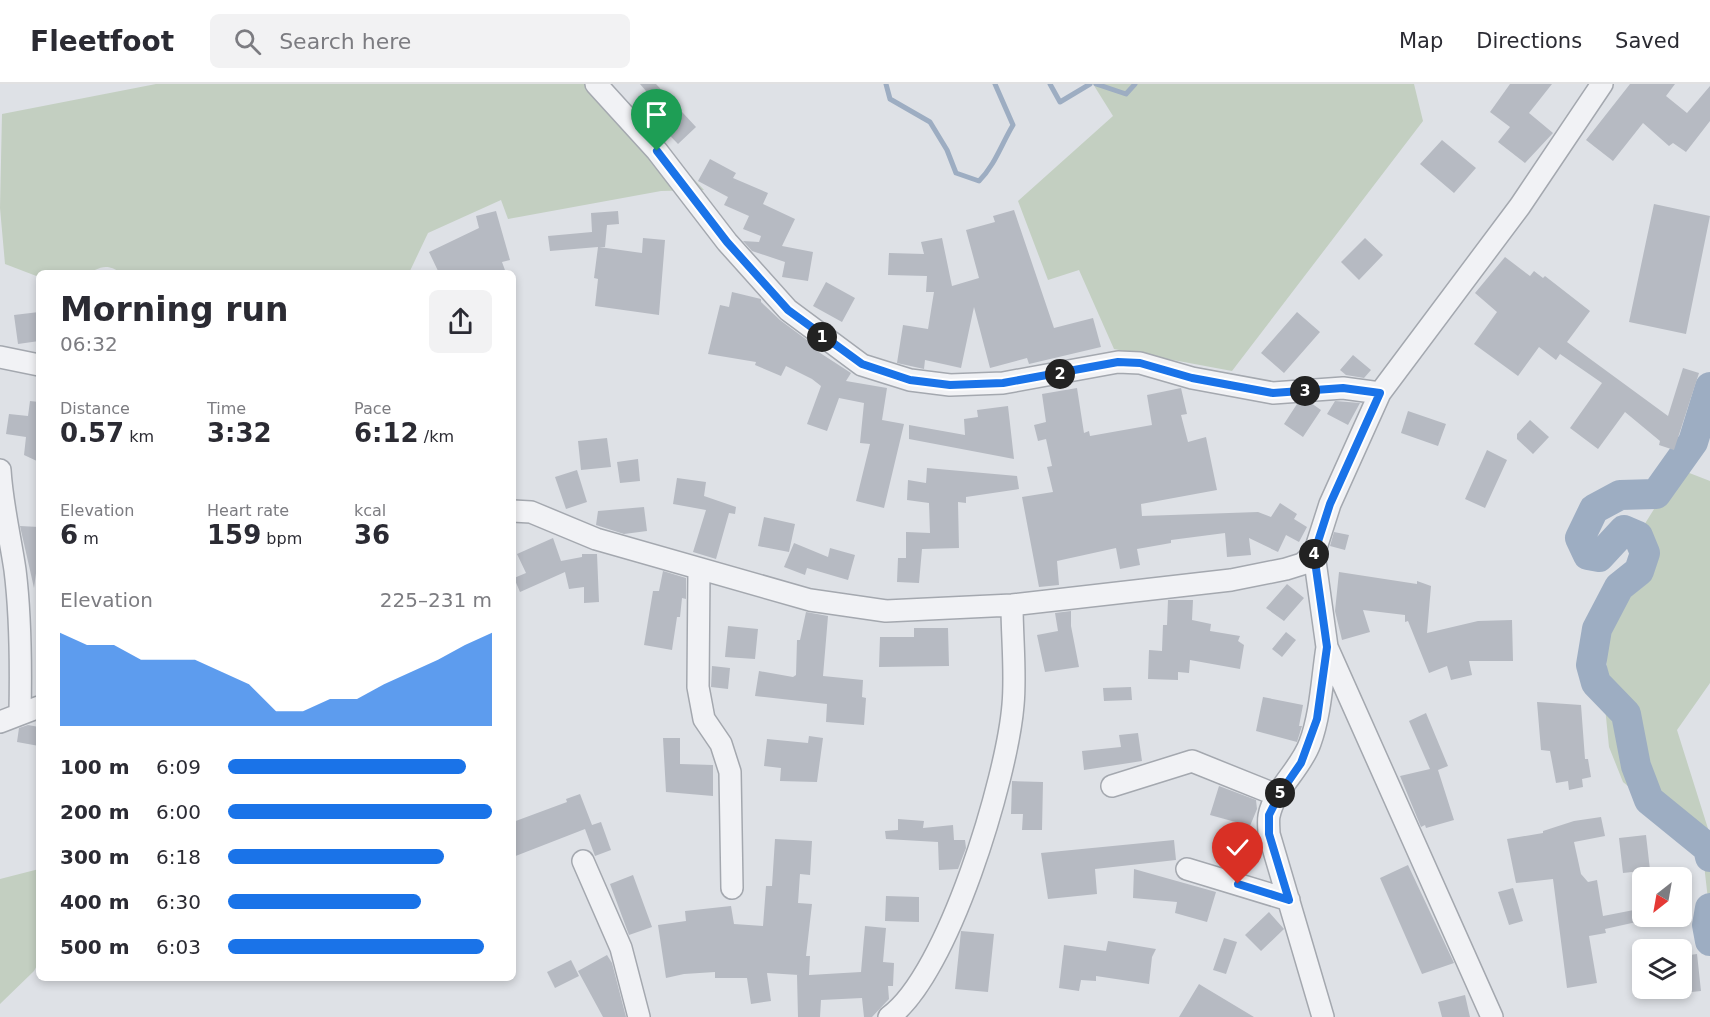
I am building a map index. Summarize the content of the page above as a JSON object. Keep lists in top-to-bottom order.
{
  "north": "bottom left",
  "page": {
    "header": "Fleetfoot",
    "search": "Search here",
    "nav": ["Map", "Directions", "Saved"],
    "heading": ["Morning run", "06:32"],
    "pins": [
      "1",
      "2",
      "3",
      "4",
      "5"
    ],
    "stats": [
      ["Distance", "0.57 km"],
      ["Time", "3:32"],
      ["Pace", "6:12 /km"],
      ["Elevation", "6 m"],
      ["Heart rate", "159 bpm"],
      ["kcal", "36"]
    ],
    "chart": ["Elevation", "225–231 m"],
    "list": [
      {
        "name": "100 m",
        "note": "6:09"
      },
      {
        "name": "200 m",
        "note": "6:00"
      },
      {
        "name": "300 m",
        "note": "6:18"
      },
      {
        "name": "400 m",
        "note": "6:30"
      },
      {
        "name": "500 m",
        "note": "6:03"
      }
    ]
  }
}
